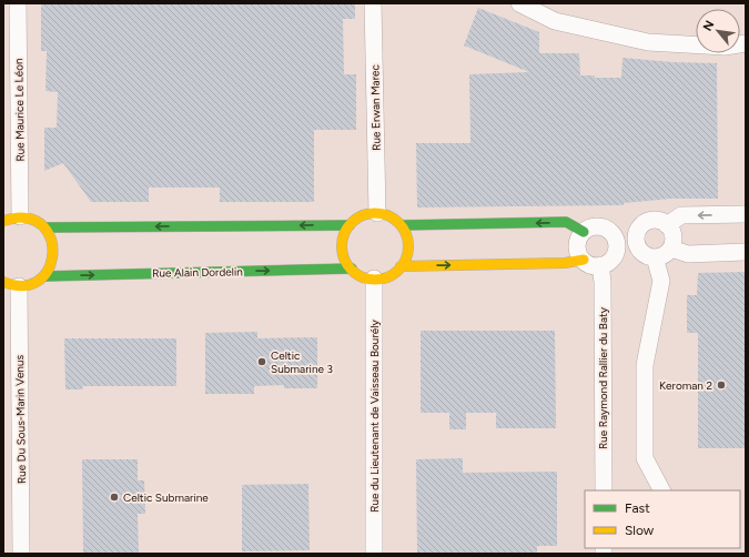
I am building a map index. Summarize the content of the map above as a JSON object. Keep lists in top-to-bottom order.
{
  "streets": {
    "street": [
      "Rue Erwan Marec",
      "Rue Maurice Le Léon",
      "Rue Alain Dordelin",
      "Rue Raymond Rallier du Baty",
      "Rue du Lieutenant de Vaisseau Bourély",
      "Rue Du Sous-Marin Venus"
    ]
  },
  "crossings": [
    ["Rue Erwan Marec", "Rue Alain Dordelin"],
    ["Rue Erwan Marec", "Rue du Lieutenant de Vaisseau Bourély"],
    ["Rue Alain Dordelin", "Rue du Lieutenant de Vaisseau Bourély"],
    ["Rue Alain Dordelin", "Rue Du Sous-Marin Venus"]
  ],
  "places": ["Celtic Submarine 3", "Keroman 2", "Celtic Submarine"],
  "legend": ["Fast", "Slow"],
  "north": "top left"
}
